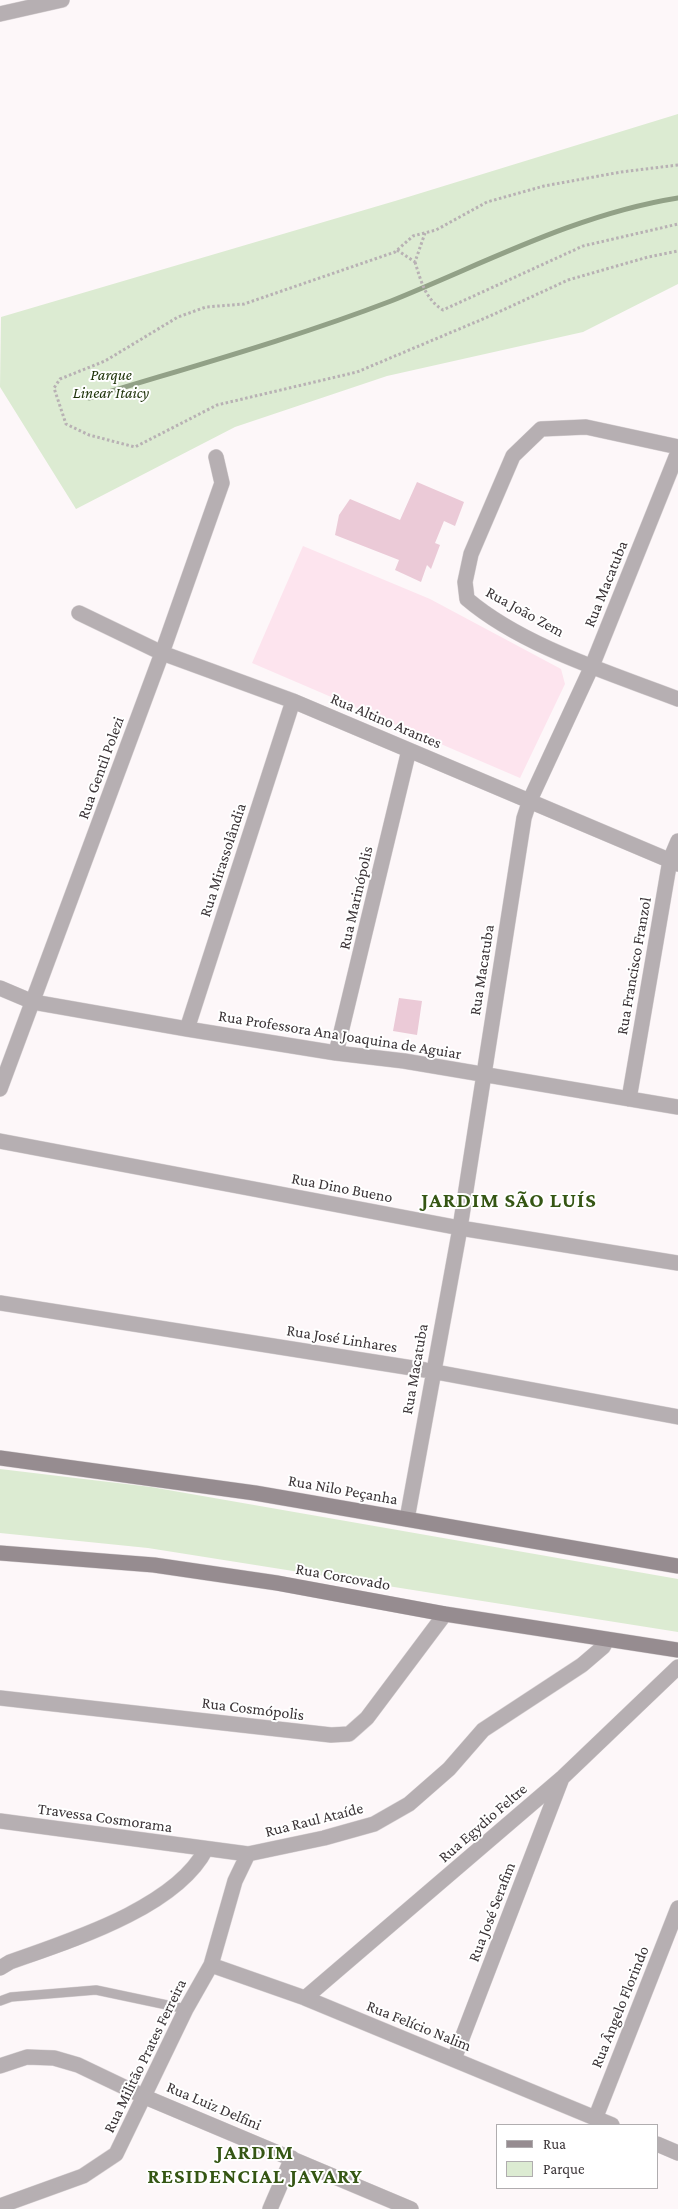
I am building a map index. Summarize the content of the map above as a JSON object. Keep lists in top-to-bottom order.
{
  "streets": {
    "street": [
      "Rua Macatuba",
      "Rua João Zem",
      "Rua Altino Arantes",
      "Rua Gentil Polezi",
      "Rua Mirassolândia",
      "Rua Marinópolis",
      "Rua Francisco Franzol",
      "Rua Professora Ana Joaquina de Aguiar",
      "Rua Dino Bueno",
      "Rua José Linhares",
      "Rua Nilo Peçanha",
      "Rua Corcovado",
      "Rua Cosmópolis",
      "Travessa Cosmorama",
      "Rua Raul Ataíde",
      "Rua Egydio Feltre",
      "Rua José Serafim",
      "Rua Ângelo Florindo",
      "Rua Felício Nalim",
      "Rua Militão Prates Ferreira",
      "Rua Luiz Delfini"
    ]
  },
  "crossings": [
    ["Rua Macatuba", "Rua João Zem"],
    ["Rua Macatuba", "Rua Altino Arantes"],
    ["Rua Macatuba", "Rua Professora Ana Joaquina de Aguiar"],
    ["Rua Macatuba", "Rua Dino Bueno"],
    ["Rua Macatuba", "Rua José Linhares"],
    ["Rua Macatuba", "Rua Nilo Peçanha"],
    ["Rua Altino Arantes", "Rua Gentil Polezi"],
    ["Rua Altino Arantes", "Rua Mirassolândia"],
    ["Rua Altino Arantes", "Rua Marinópolis"],
    ["Rua Altino Arantes", "Rua Francisco Franzol"],
    ["Rua Gentil Polezi", "Rua Professora Ana Joaquina de Aguiar"],
    ["Rua Mirassolândia", "Rua Professora Ana Joaquina de Aguiar"],
    ["Rua Marinópolis", "Rua Professora Ana Joaquina de Aguiar"],
    ["Rua Francisco Franzol", "Rua Professora Ana Joaquina de Aguiar"],
    ["Rua Corcovado", "Rua Cosmópolis"],
    ["Rua Corcovado", "Rua Raul Ataíde"],
    ["Travessa Cosmorama", "Rua Raul Ataíde"],
    ["Rua Raul Ataíde", "Rua Militão Prates Ferreira"],
    ["Rua Egydio Feltre", "Rua José Serafim"],
    ["Rua Egydio Feltre", "Rua Felício Nalim"],
    ["Rua José Serafim", "Rua Felício Nalim"],
    ["Rua Ângelo Florindo", "Rua Felício Nalim"],
    ["Rua Felício Nalim", "Rua Militão Prates Ferreira"],
    ["Rua Militão Prates Ferreira", "Rua Luiz Delfini"]
  ],
  "districts": ["JARDIM SÃO LUÍS", "JARDIM RESIDENCIAL JAVARY"],
  "parks": ["Parque Linear Itaicy"],
  "legend": ["Rua", "Parque"]
}
